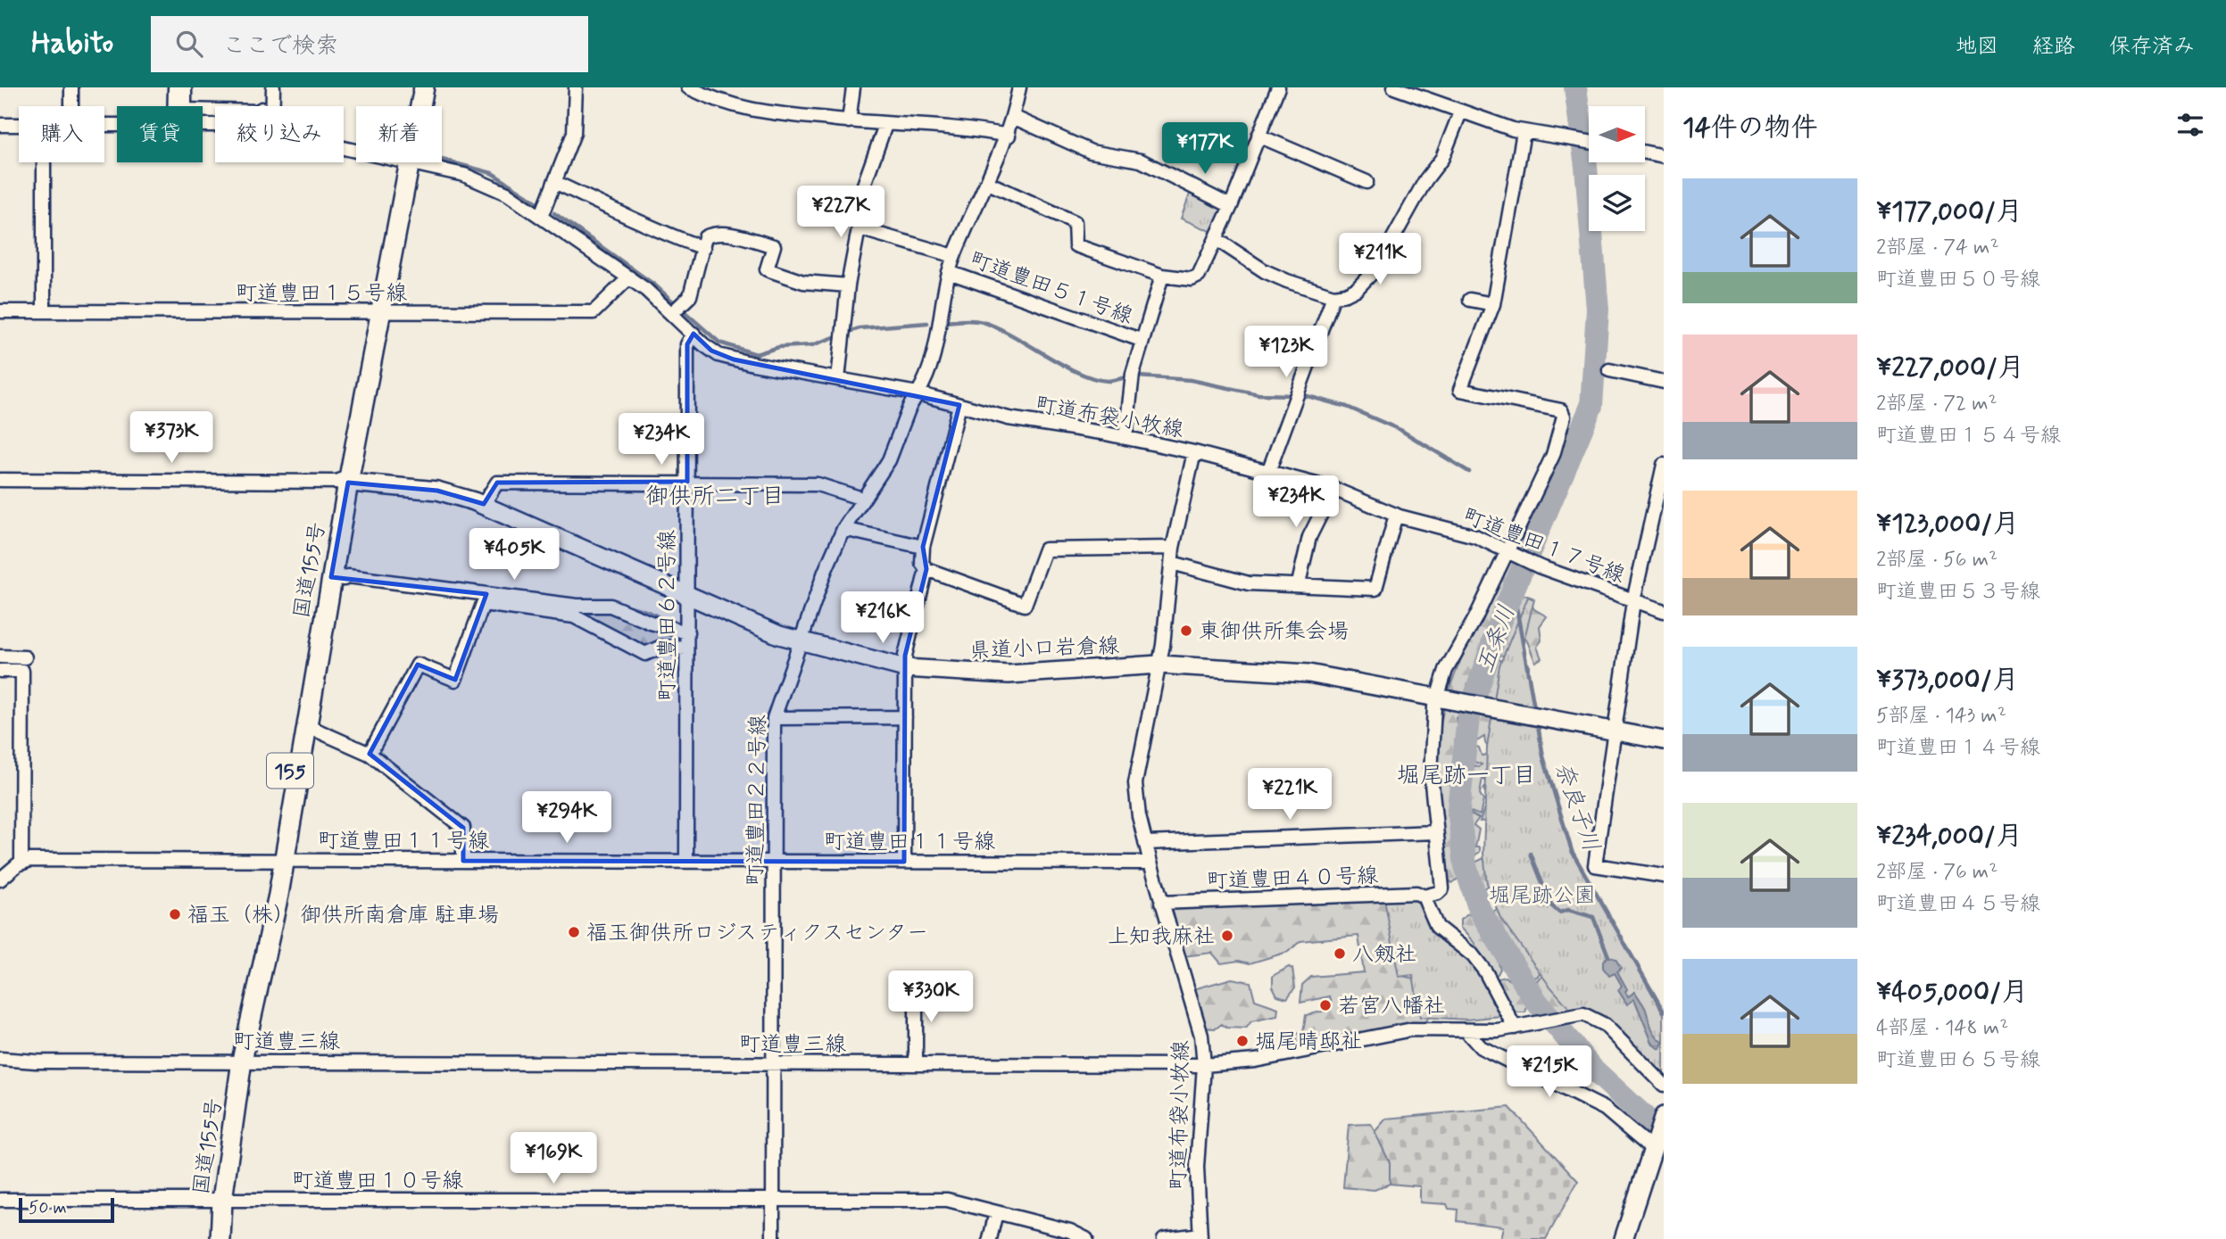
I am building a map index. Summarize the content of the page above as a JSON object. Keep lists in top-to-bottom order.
{
  "streets": {
    "highway": ["国道155号", "155"],
    "main road": ["県道小口岩倉線"],
    "street": [
      "町道豊田５１号線",
      "町道豊田１５号線",
      "町道布袋小牧線",
      "町道豊田１７号線",
      "町道豊田６２号線",
      "町道豊田２２号線",
      "町道豊田１１号線",
      "町道豊田４０号線",
      "町道豊三線",
      "町道豊田１０号線"
    ]
  },
  "crossings": [
    ["町道豊田１５号線", "町道布袋小牧線"],
    ["町道豊田１５号線", "国道155号"],
    ["町道布袋小牧線", "町道豊田１７号線"],
    ["町道布袋小牧線", "町道豊田６２号線"],
    ["町道布袋小牧線", "県道小口岩倉線"],
    ["町道布袋小牧線", "町道豊田２２号線"],
    ["町道布袋小牧線", "町道豊田１１号線"],
    ["町道布袋小牧線", "町道豊田４０号線"],
    ["町道布袋小牧線", "町道豊三線"],
    ["国道155号", "県道小口岩倉線"],
    ["国道155号", "町道豊田１１号線"],
    ["国道155号", "町道豊三線"],
    ["国道155号", "町道豊田１０号線"],
    ["町道豊田６２号線", "県道小口岩倉線"],
    ["町道豊田６２号線", "町道豊田１１号線"],
    ["県道小口岩倉線", "町道豊田２２号線"],
    ["町道豊田２２号線", "町道豊田１１号線"],
    ["町道豊田２２号線", "町道豊三線"],
    ["町道豊田２２号線", "町道豊田１０号線"]
  ],
  "districts": ["御供所二丁目", "堀尾跡一丁目"],
  "water": ["五条川", "奈良子川"],
  "parks": ["堀尾跡公園"],
  "places": [
    "東御供所集会場",
    "福玉（株） 御供所南倉庫 駐車場",
    "福玉御供所ロジスティクスセンター",
    "上知我麻社",
    "八剱社",
    "若宮八幡社",
    "堀尾晴邸祉"
  ],
  "scale_bar": "50 m",
  "north": "right",
  "page": {
    "header": "Habito",
    "search": "ここで検索",
    "nav": ["地図", "経路", "保存済み"],
    "heading": "14件の物件",
    "chip": [
      "購入",
      "賃貸",
      "絞り込み",
      "新着"
    ],
    "price": [
      "¥177K",
      "¥227K",
      "¥211K",
      "¥123K",
      "¥373K",
      "¥234K",
      "¥234K",
      "¥405K",
      "¥216K",
      "¥221K",
      "¥294K",
      "¥330K",
      "¥215K",
      "¥169K"
    ],
    "list": [
      {
        "name": "¥177,000/月",
        "note": "2部屋 · 74 m² · 町道豊田５０号線"
      },
      {
        "name": "¥227,000/月",
        "note": "2部屋 · 72 m² · 町道豊田１５４号線"
      },
      {
        "name": "¥123,000/月",
        "note": "2部屋 · 56 m² · 町道豊田５３号線"
      },
      {
        "name": "¥373,000/月",
        "note": "5部屋 · 143 m² · 町道豊田１４号線"
      },
      {
        "name": "¥234,000/月",
        "note": "2部屋 · 76 m² · 町道豊田４５号線"
      },
      {
        "name": "¥405,000/月",
        "note": "4部屋 · 148 m² · 町道豊田６５号線"
      }
    ],
    "scale": "50 m"
  }
}
